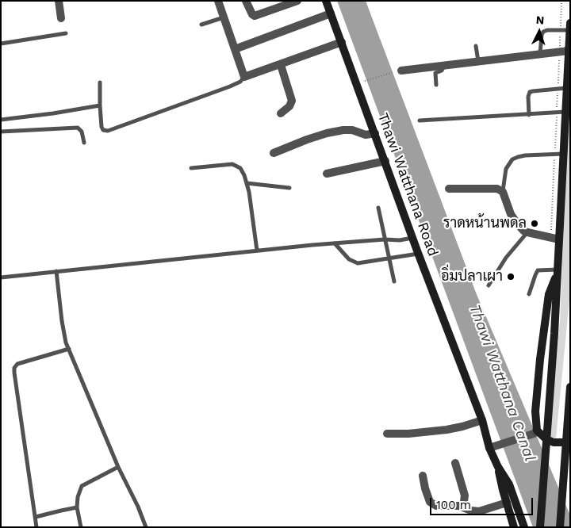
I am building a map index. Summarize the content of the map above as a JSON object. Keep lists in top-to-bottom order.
{
  "streets": {
    "main road": ["Thawi Watthana Road"]
  },
  "water": ["Thawi Watthana Canal"],
  "places": ["ราดหน้านพดล", "อิ่มปลาเผา"],
  "scale_bar": "100 m",
  "north": "top"
}
